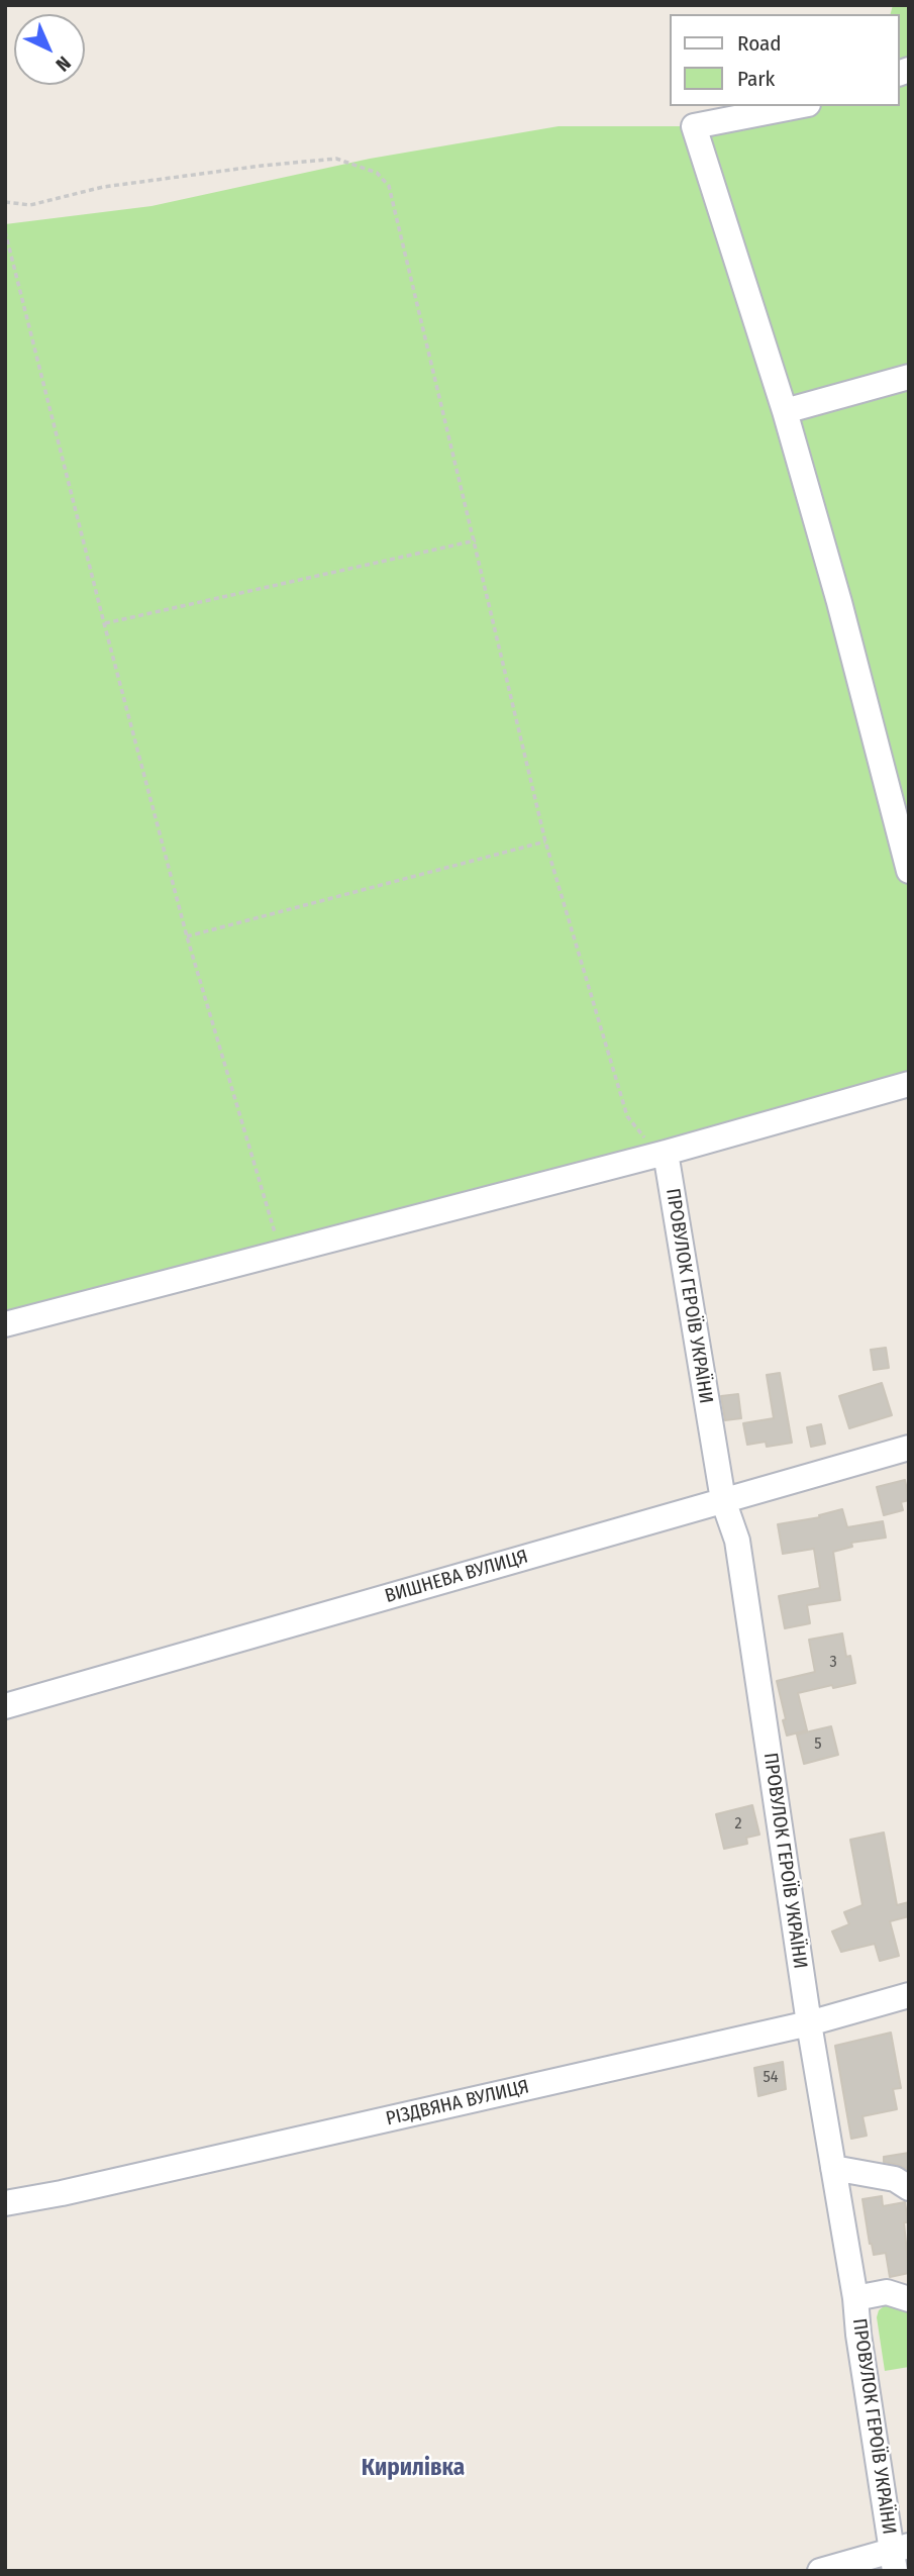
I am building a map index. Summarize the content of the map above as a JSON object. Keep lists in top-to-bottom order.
{
  "streets": {
    "street": ["ПРОВУЛОК ГЕРОЇВ УКРАЇНИ", "ВИШНЕВА ВУЛИЦЯ", "РІЗДВЯНА ВУЛИЦЯ"]
  },
  "crossings": [
    ["ПРОВУЛОК ГЕРОЇВ УКРАЇНИ", "ВИШНЕВА ВУЛИЦЯ"],
    ["ПРОВУЛОК ГЕРОЇВ УКРАЇНИ", "РІЗДВЯНА ВУЛИЦЯ"]
  ],
  "districts": ["Кирилівка"],
  "house_numbers": [
    "3",
    "5",
    "2",
    "54"
  ],
  "legend": ["Road", "Park"],
  "north": "bottom right"
}
